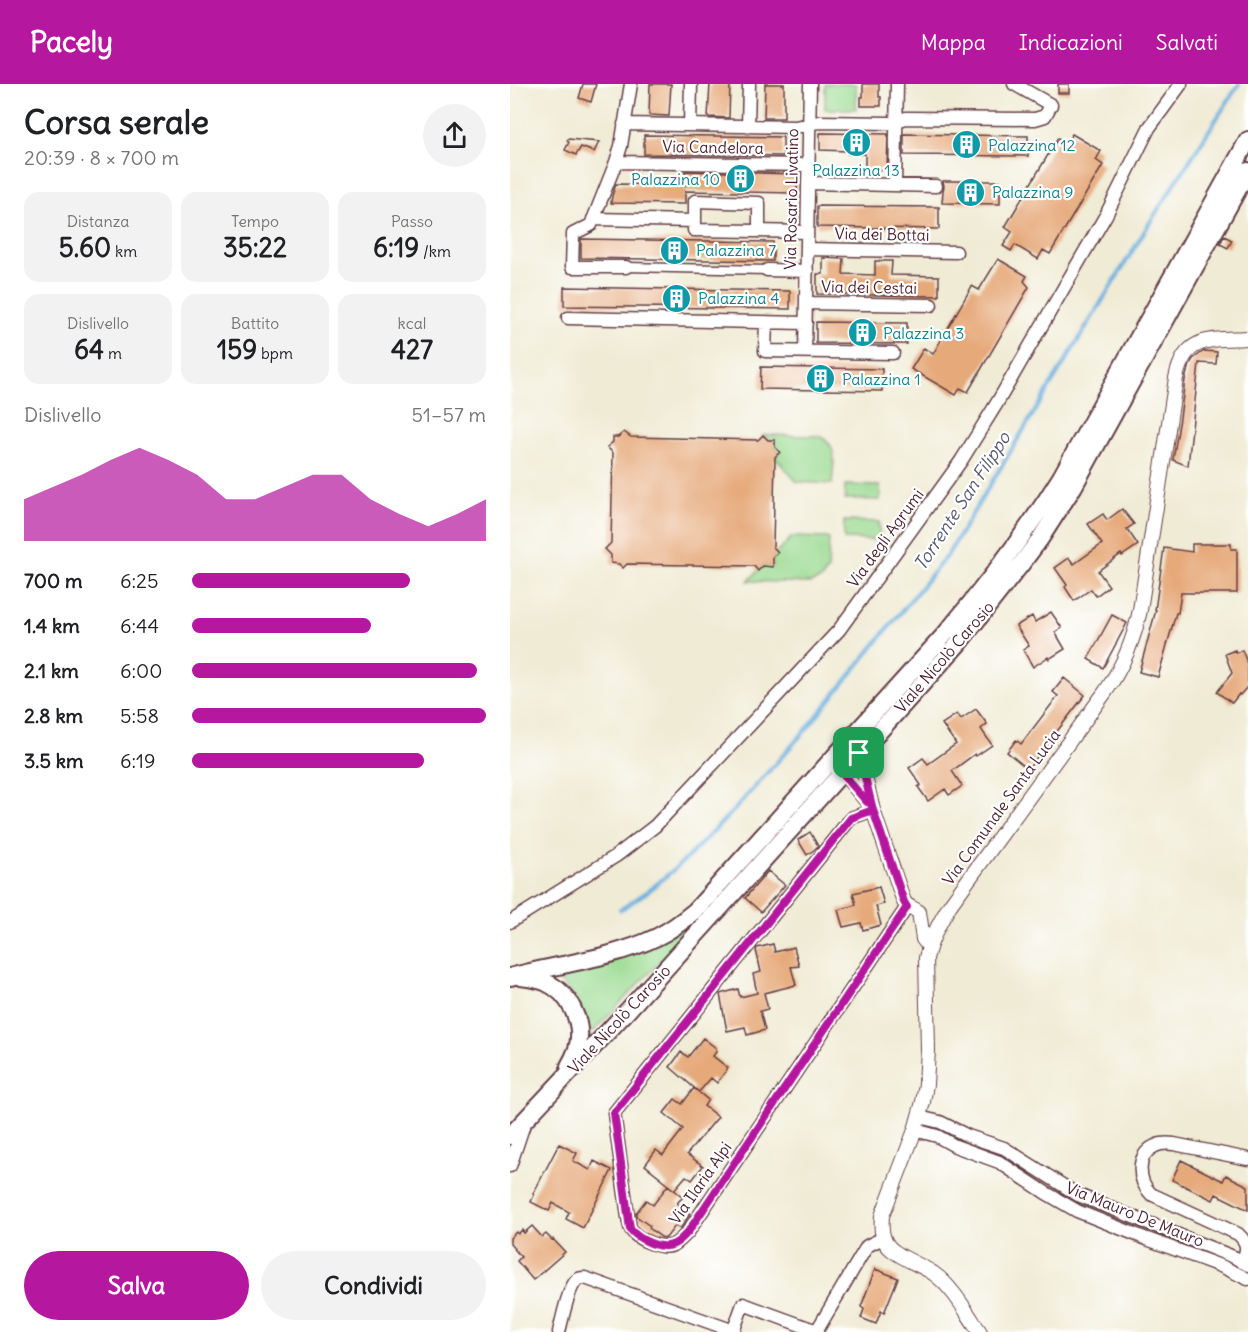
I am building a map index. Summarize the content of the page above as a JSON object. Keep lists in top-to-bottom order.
{
  "streets": {
    "main road": ["Viale Nicolò Carosio"],
    "street": [
      "Via Candelora",
      "Via Rosario Livatino",
      "Via dei Bottai",
      "Via dei Cestai",
      "Via degli Agrumi",
      "Via Comunale Santa Lucia",
      "Via Ilaria Alpi",
      "Via Mauro De Mauro"
    ]
  },
  "crossings": [
    ["Via Candelora", "Via Rosario Livatino"],
    ["Via Rosario Livatino", "Via dei Bottai"],
    ["Via Rosario Livatino", "Via dei Cestai"],
    ["Via Comunale Santa Lucia", "Via Mauro De Mauro"]
  ],
  "water": ["Torrente San Filippo"],
  "places": {
    "building": [
      "Palazzina 13",
      "Palazzina 12",
      "Palazzina 10",
      "Palazzina 9",
      "Palazzina 7",
      "Palazzina 4",
      "Palazzina 3",
      "Palazzina 1"
    ]
  },
  "page": {
    "header": "Pacely",
    "nav": ["Mappa", "Indicazioni", "Salvati"],
    "heading": ["Corsa serale", "20:39 · 8 × 700 m"],
    "stats": [
      ["Distanza", "5.60 km"],
      ["Tempo", "35:22"],
      ["Passo", "6:19 /km"],
      ["Dislivello", "64 m"],
      ["Battito", "159 bpm"],
      ["kcal", "427"]
    ],
    "chart": ["Dislivello", "51–57 m"],
    "list": [
      {
        "name": "700 m",
        "note": "6:25"
      },
      {
        "name": "1.4 km",
        "note": "6:44"
      },
      {
        "name": "2.1 km",
        "note": "6:00"
      },
      {
        "name": "2.8 km",
        "note": "5:58"
      },
      {
        "name": "3.5 km",
        "note": "6:19"
      }
    ],
    "buttons": ["Salva", "Condividi"]
  }
}
